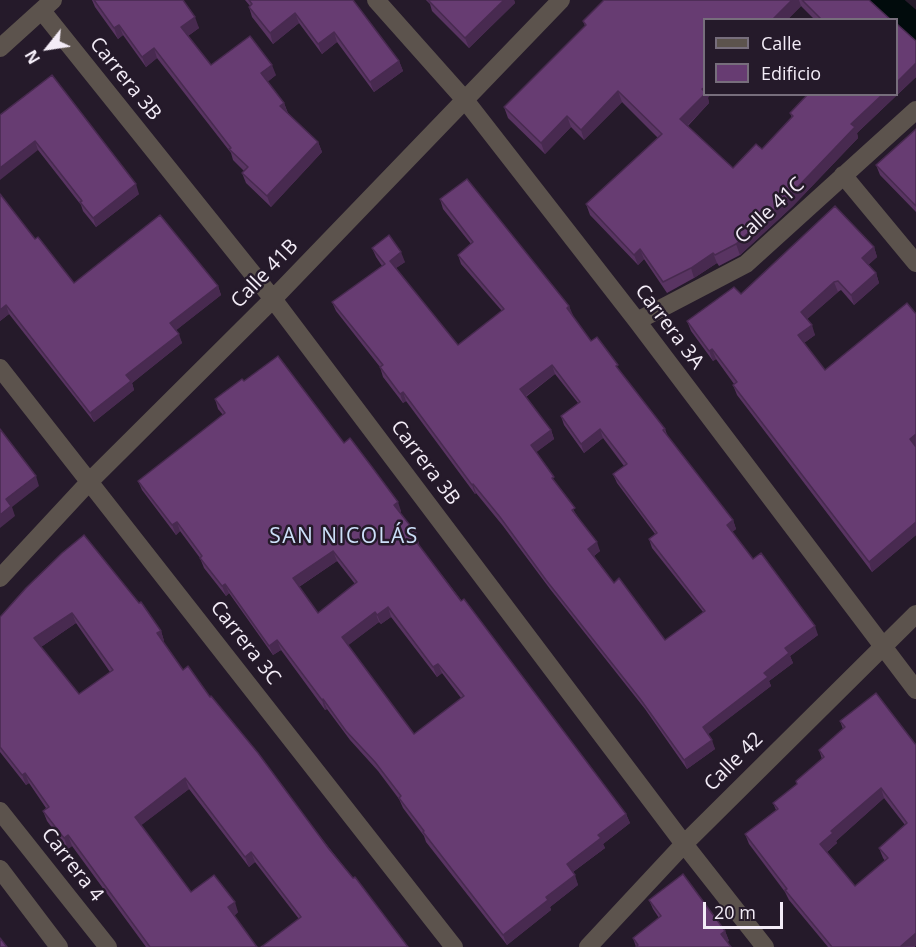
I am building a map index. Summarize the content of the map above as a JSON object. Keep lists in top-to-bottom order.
{
  "streets": {
    "street": [
      "Carrera 3B",
      "Calle 41C",
      "Calle 41B",
      "Carrera 3A",
      "Carrera 3C",
      "Calle 42",
      "Carrera 4"
    ]
  },
  "crossings": [
    ["Carrera 3B", "Calle 41B"],
    ["Carrera 3B", "Calle 42"],
    ["Calle 41C", "Carrera 3A"],
    ["Calle 41B", "Carrera 3A"],
    ["Calle 41B", "Carrera 3C"],
    ["Carrera 3A", "Calle 42"]
  ],
  "districts": ["SAN NICOLÁS"],
  "legend": ["Calle", "Edificio"],
  "scale_bar": "20 m",
  "north": "bottom left"
}
